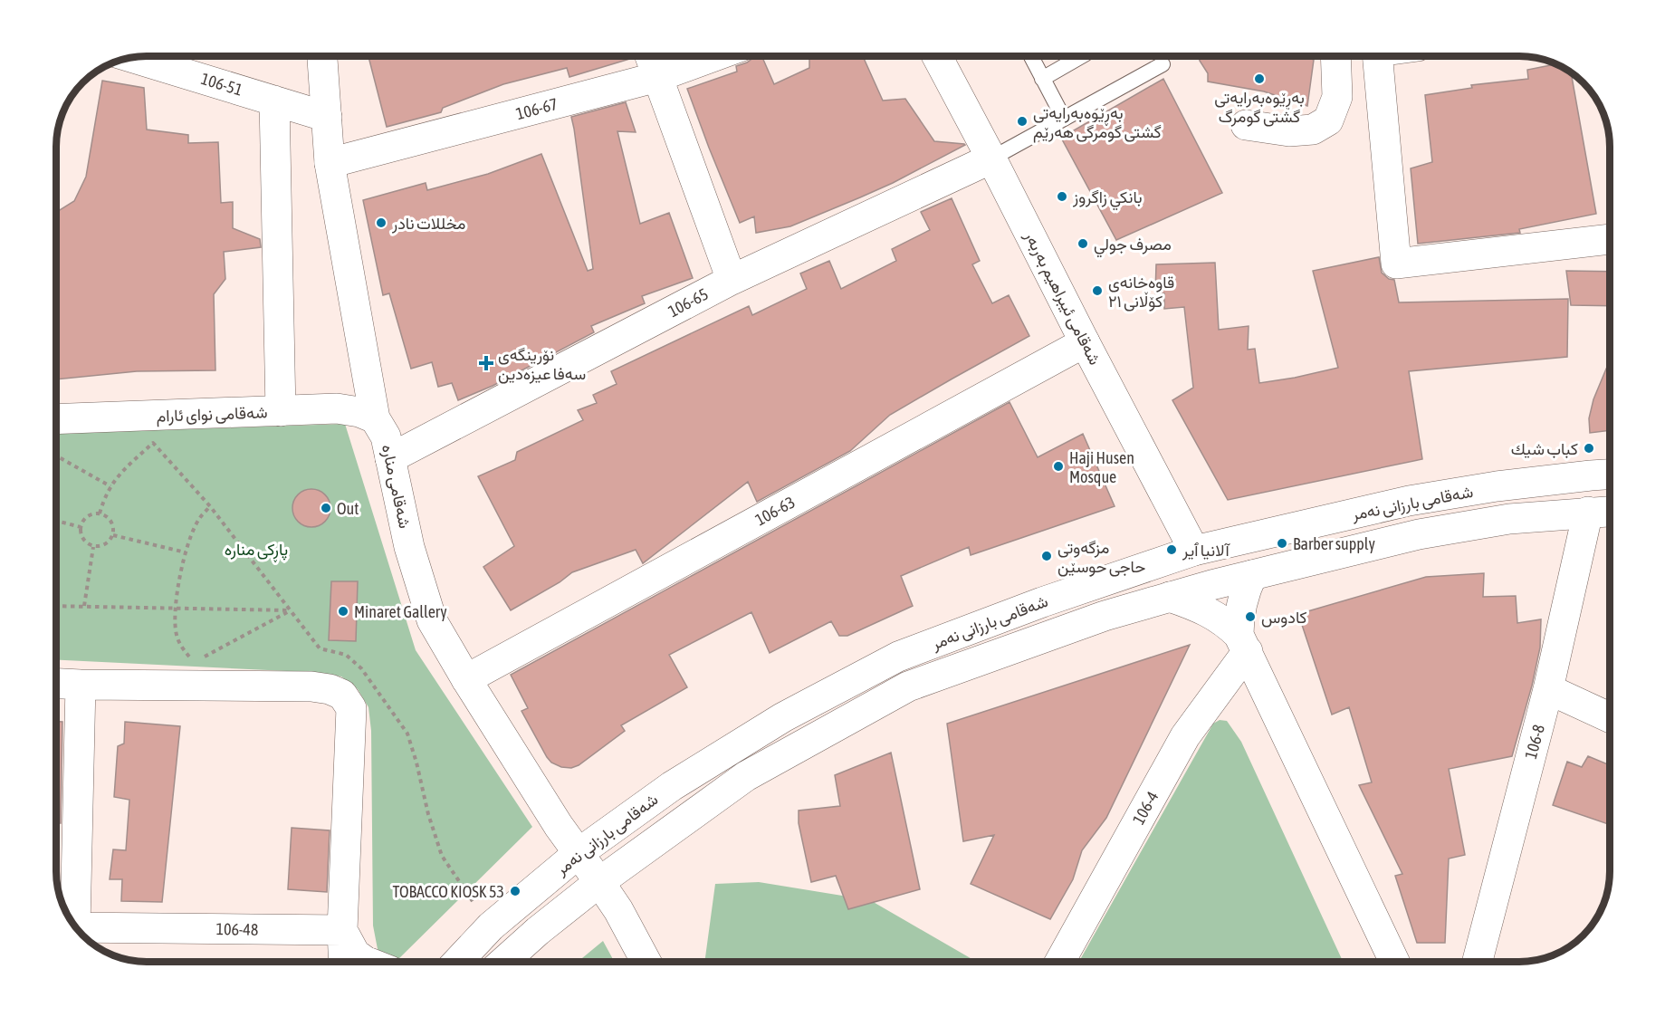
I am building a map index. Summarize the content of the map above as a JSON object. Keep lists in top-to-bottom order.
{
  "streets": {
    "street": [
      "106-51",
      "106-67",
      "شەقامی ئیبراهیم بەربەر",
      "106-65",
      "شەقامی نوای ئارام",
      "شەقامی منارە",
      "شەقامی بارزانی نەمر",
      "106-63",
      "106-8",
      "106-4",
      "106-48"
    ]
  },
  "crossings": [
    ["106-51", "شەقامی منارە"],
    ["106-67", "شەقامی منارە"],
    ["شەقامی ئیبراهیم بەربەر", "106-65"],
    ["شەقامی ئیبراهیم بەربەر", "شەقامی بارزانی نەمر"],
    ["شەقامی ئیبراهیم بەربەر", "106-63"],
    ["106-65", "شەقامی منارە"],
    ["شەقامی نوای ئارام", "شەقامی منارە"],
    ["شەقامی منارە", "شەقامی بارزانی نەمر"],
    ["شەقامی منارە", "106-63"],
    ["شەقامی بارزانی نەمر", "106-8"]
  ],
  "parks": ["پاڕکی منارە"],
  "places": {
    "other": [
      "بەڕێوەبەرایەتی گشتی گومرگ",
      "بەڕێوەبەرایەتی گشتی گومرگی هەرێم",
      "بانكي زاگروز",
      "مخللات نادر",
      "مصرف جولي",
      "قاوەخانەی کۆڵانی ٢١",
      "كباب شيك",
      "Haji Husen Mosque",
      "Out",
      "Barber supply",
      "آلانیا ٱير",
      "مزگەوتی حاجی حوسێن",
      "Minaret Gallery",
      "كادوس",
      "TOBACCO KIOSK 53"
    ],
    "health": ["نۆرینگەی سەفا عیزەدین"]
  }
}
